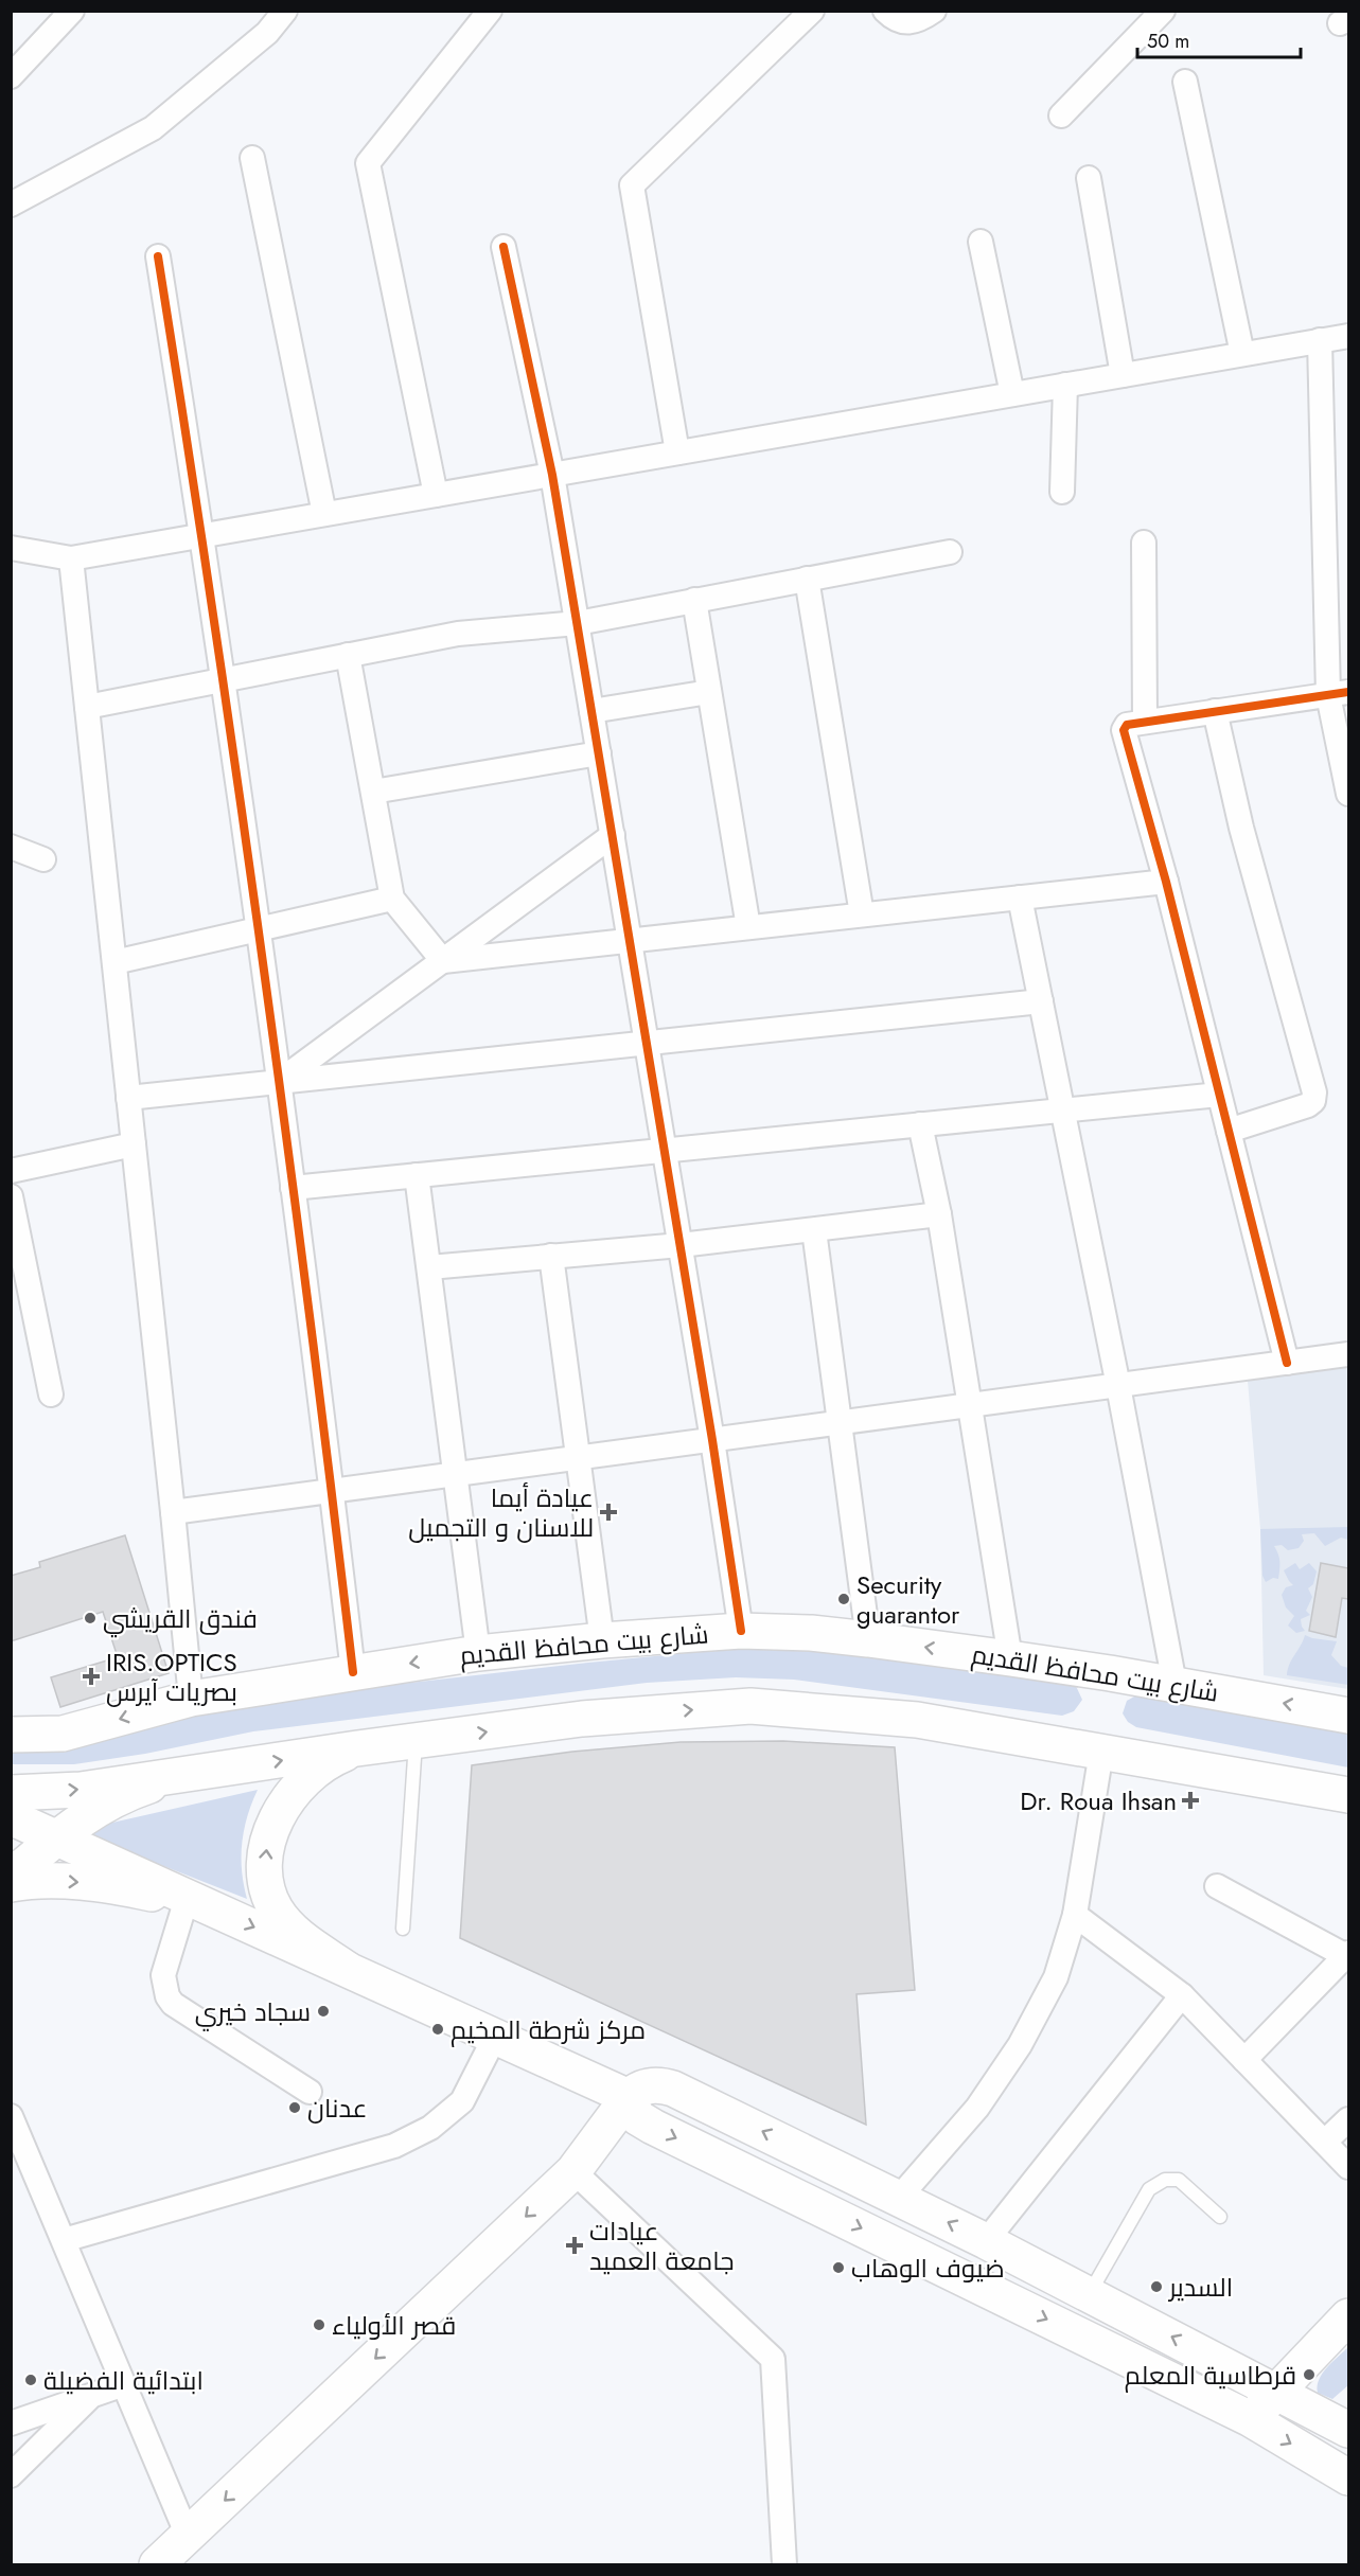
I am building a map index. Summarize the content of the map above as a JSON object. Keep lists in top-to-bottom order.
{
  "streets": {
    "main road": ["شارع بيت محافظ القديم"]
  },
  "places": {
    "health": [
      "عيادة أيما للاسنان و التجميل",
      "IRIS.OPTICS بصريات آيرس",
      "Dr. Roua Ihsan",
      "عيادات جامعة العميد"
    ],
    "other": [
      "Security guarantor",
      "فندق القريشي",
      "سجاد خيري",
      "مركز شرطة المخيم",
      "عدنان",
      "ضيوف الوهاب",
      "السدير",
      "قصر الأولياء",
      "قرطاسية المعلم",
      "ابتدائية الفضيلة"
    ]
  },
  "scale_bar": "50 m"
}
